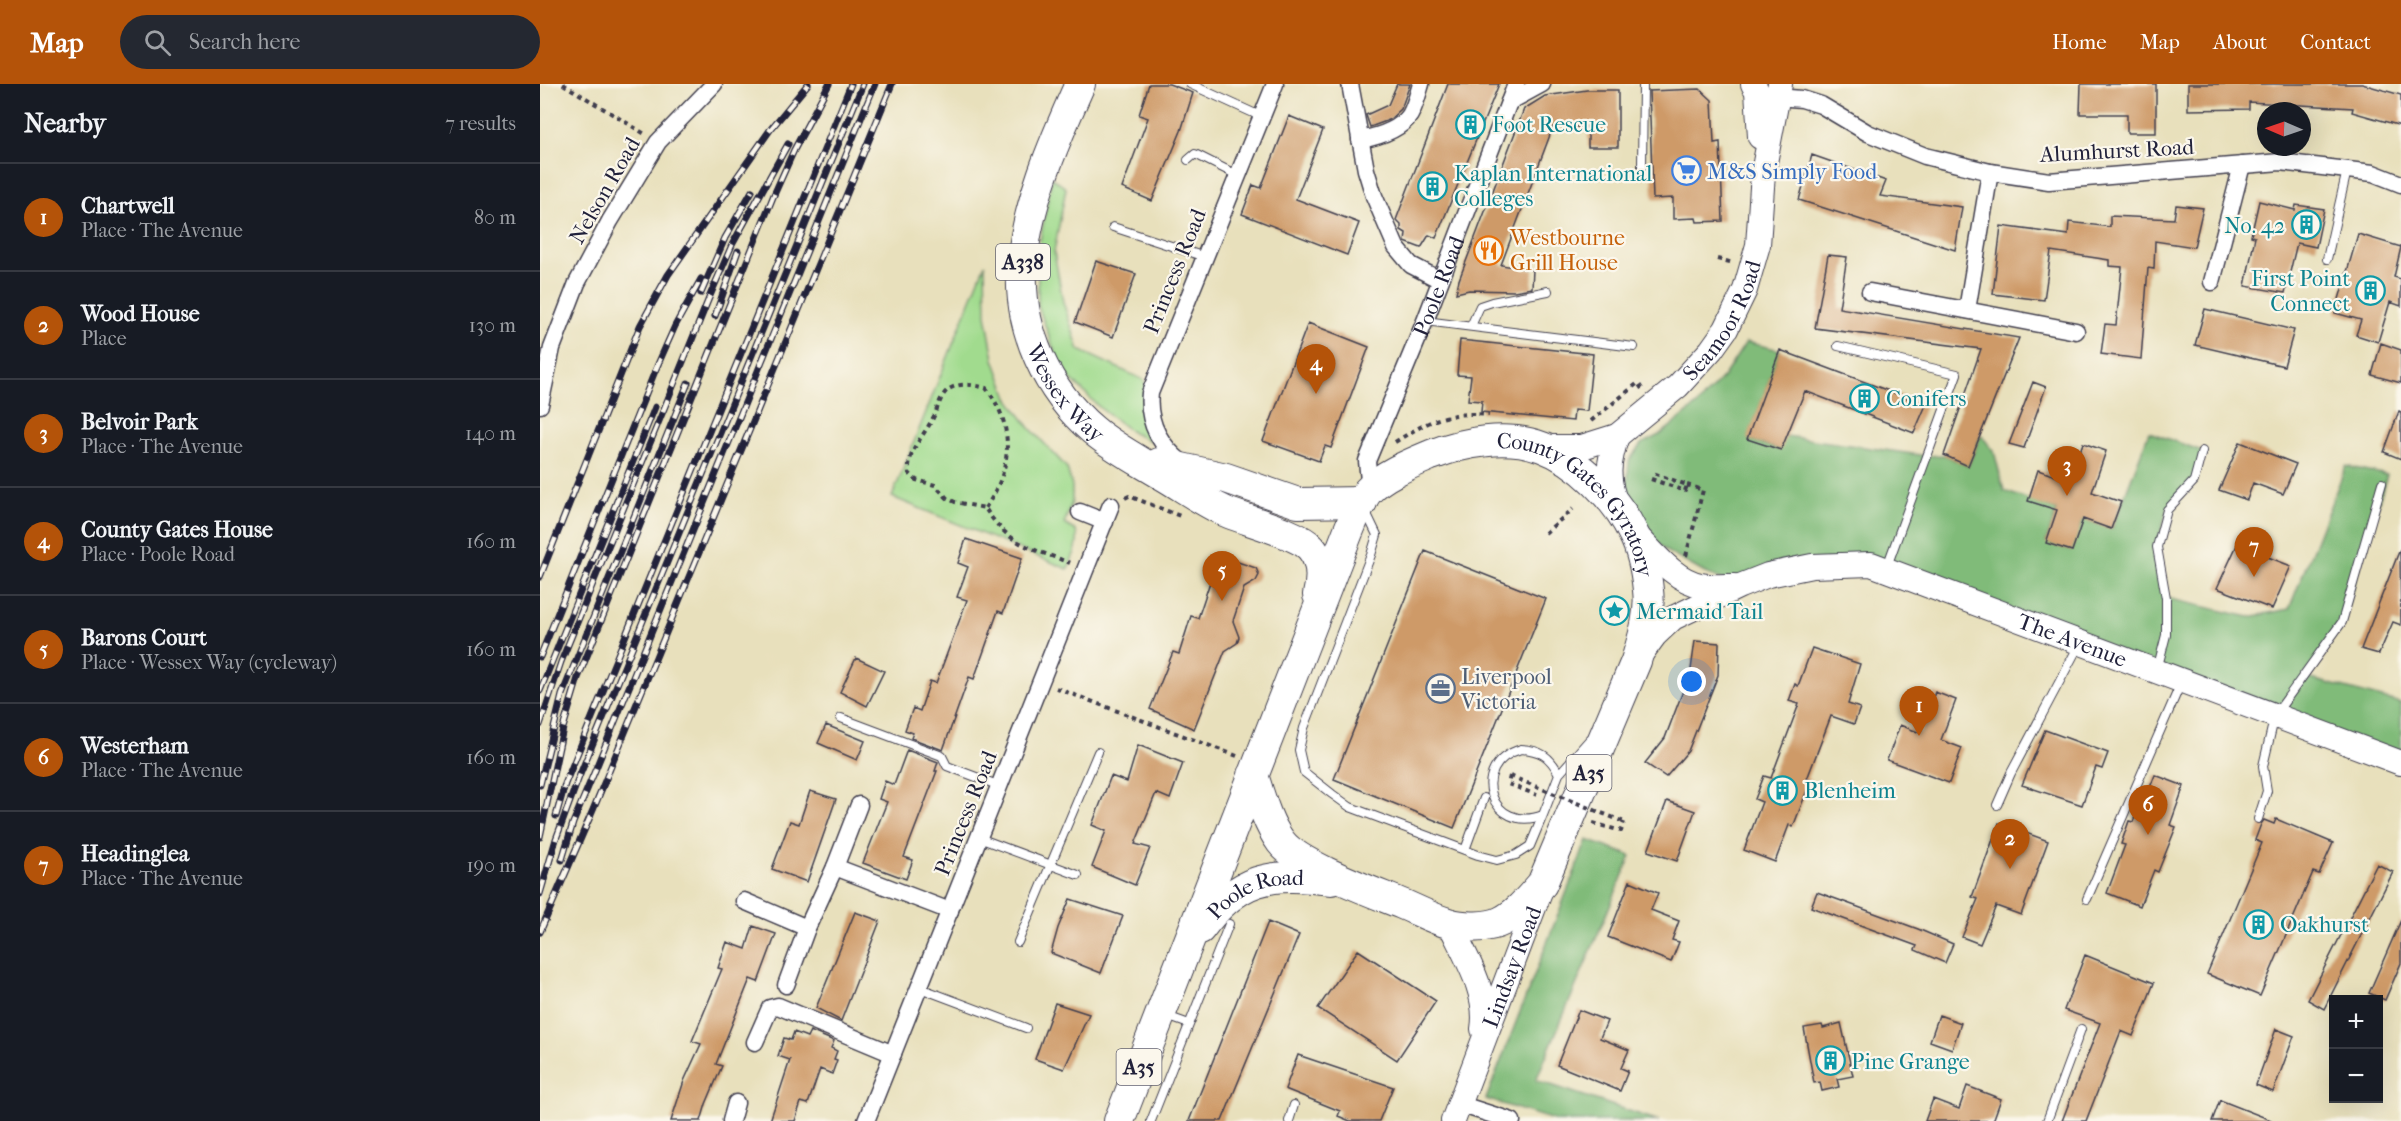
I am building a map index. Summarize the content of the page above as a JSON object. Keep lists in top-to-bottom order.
{
  "streets": {
    "highway": [
      "A338",
      "Poole Road",
      "Wessex Way",
      "County Gates Gyratory",
      "A35"
    ],
    "street": [
      "Alumhurst Road",
      "Nelson Road",
      "Princess Road",
      "Seamoor Road",
      "The Avenue",
      "Lindsay Road"
    ]
  },
  "crossings": [
    ["Alumhurst Road", "Seamoor Road"],
    ["A338", "Wessex Way"],
    ["A338", "A35"],
    ["Princess Road", "Wessex Way"],
    ["Poole Road", "Wessex Way"],
    ["Poole Road", "County Gates Gyratory"],
    ["Poole Road", "A35"],
    ["Seamoor Road", "County Gates Gyratory"],
    ["Wessex Way", "County Gates Gyratory"],
    ["Wessex Way", "A35"],
    ["County Gates Gyratory", "The Avenue"],
    ["County Gates Gyratory", "A35"],
    ["County Gates Gyratory", "Lindsay Road"]
  ],
  "places": {
    "building": [
      "Foot Rescue",
      "Kaplan International Colleges",
      "No. 42",
      "First Point Connect",
      "Conifers",
      "Blenheim",
      "Oakhurst",
      "Pine Grange"
    ],
    "supermarket": ["M&S Simply Food"],
    "restaurant": ["Westbourne Grill House"],
    "place": ["Mermaid Tail"],
    "office": ["Liverpool Victoria"]
  },
  "north": "left",
  "page": {
    "header": "Map",
    "search": "Search here",
    "nav": [
      "Home",
      "Map",
      "About",
      "Contact"
    ],
    "heading": ["Nearby", "7 results"],
    "list": [
      {
        "mark": "1",
        "name": "Chartwell",
        "note": "Place · The Avenue",
        "value": "80 m"
      },
      {
        "mark": "2",
        "name": "Wood House",
        "note": "Place",
        "value": "130 m"
      },
      {
        "mark": "3",
        "name": "Belvoir Park",
        "note": "Place · The Avenue",
        "value": "140 m"
      },
      {
        "mark": "4",
        "name": "County Gates House",
        "note": "Place · Poole Road",
        "value": "160 m"
      },
      {
        "mark": "5",
        "name": "Barons Court",
        "note": "Place · Wessex Way (cycleway)",
        "value": "160 m"
      },
      {
        "mark": "6",
        "name": "Westerham",
        "note": "Place · The Avenue",
        "value": "160 m"
      },
      {
        "mark": "7",
        "name": "Headinglea",
        "note": "Place · The Avenue",
        "value": "190 m"
      }
    ],
    "pins": [
      "4",
      "3",
      "7",
      "5",
      "1",
      "6",
      "2"
    ],
    "map_buttons": ["+", "−"]
  }
}
